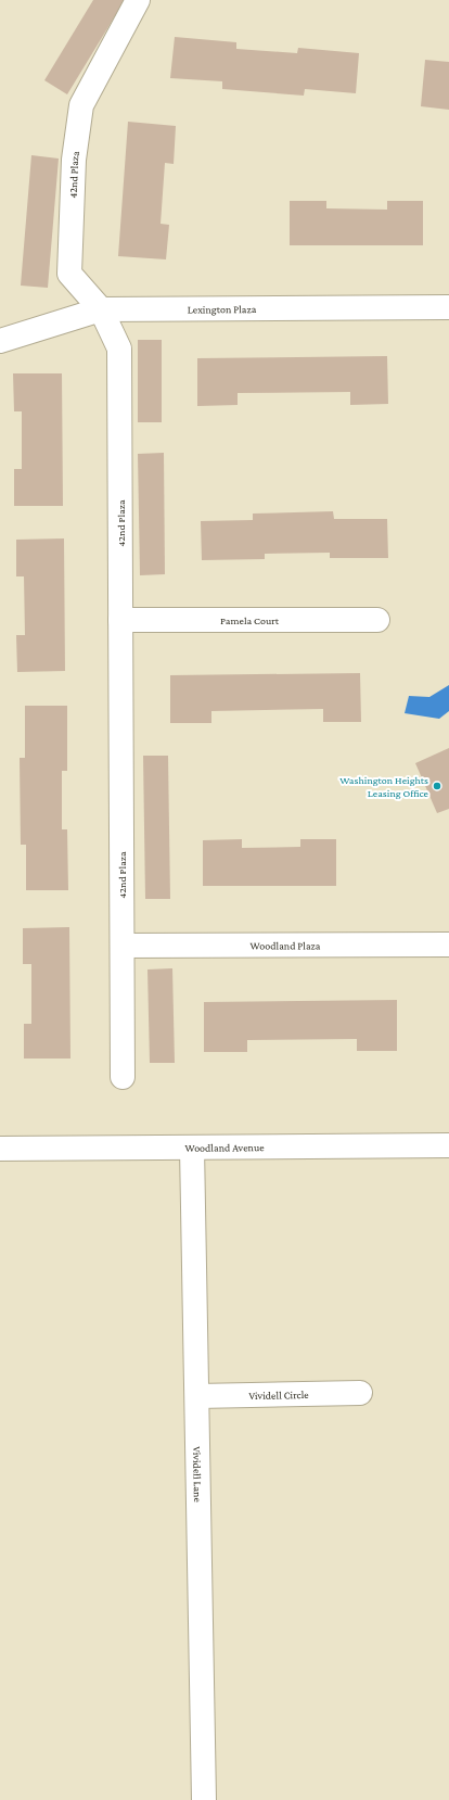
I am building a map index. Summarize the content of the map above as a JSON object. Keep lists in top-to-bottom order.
{
  "streets": {
    "street": [
      "42nd Plaza",
      "Lexington Plaza",
      "Pamela Court",
      "Woodland Plaza",
      "Woodland Avenue",
      "Vividell Circle",
      "Vividell Lane"
    ]
  },
  "crossings": [
    ["42nd Plaza", "Lexington Plaza"],
    ["42nd Plaza", "Pamela Court"],
    ["42nd Plaza", "Woodland Plaza"],
    ["Woodland Avenue", "Vividell Lane"],
    ["Vividell Circle", "Vividell Lane"]
  ],
  "places": ["Washington Heights Leasing Office"]
}
